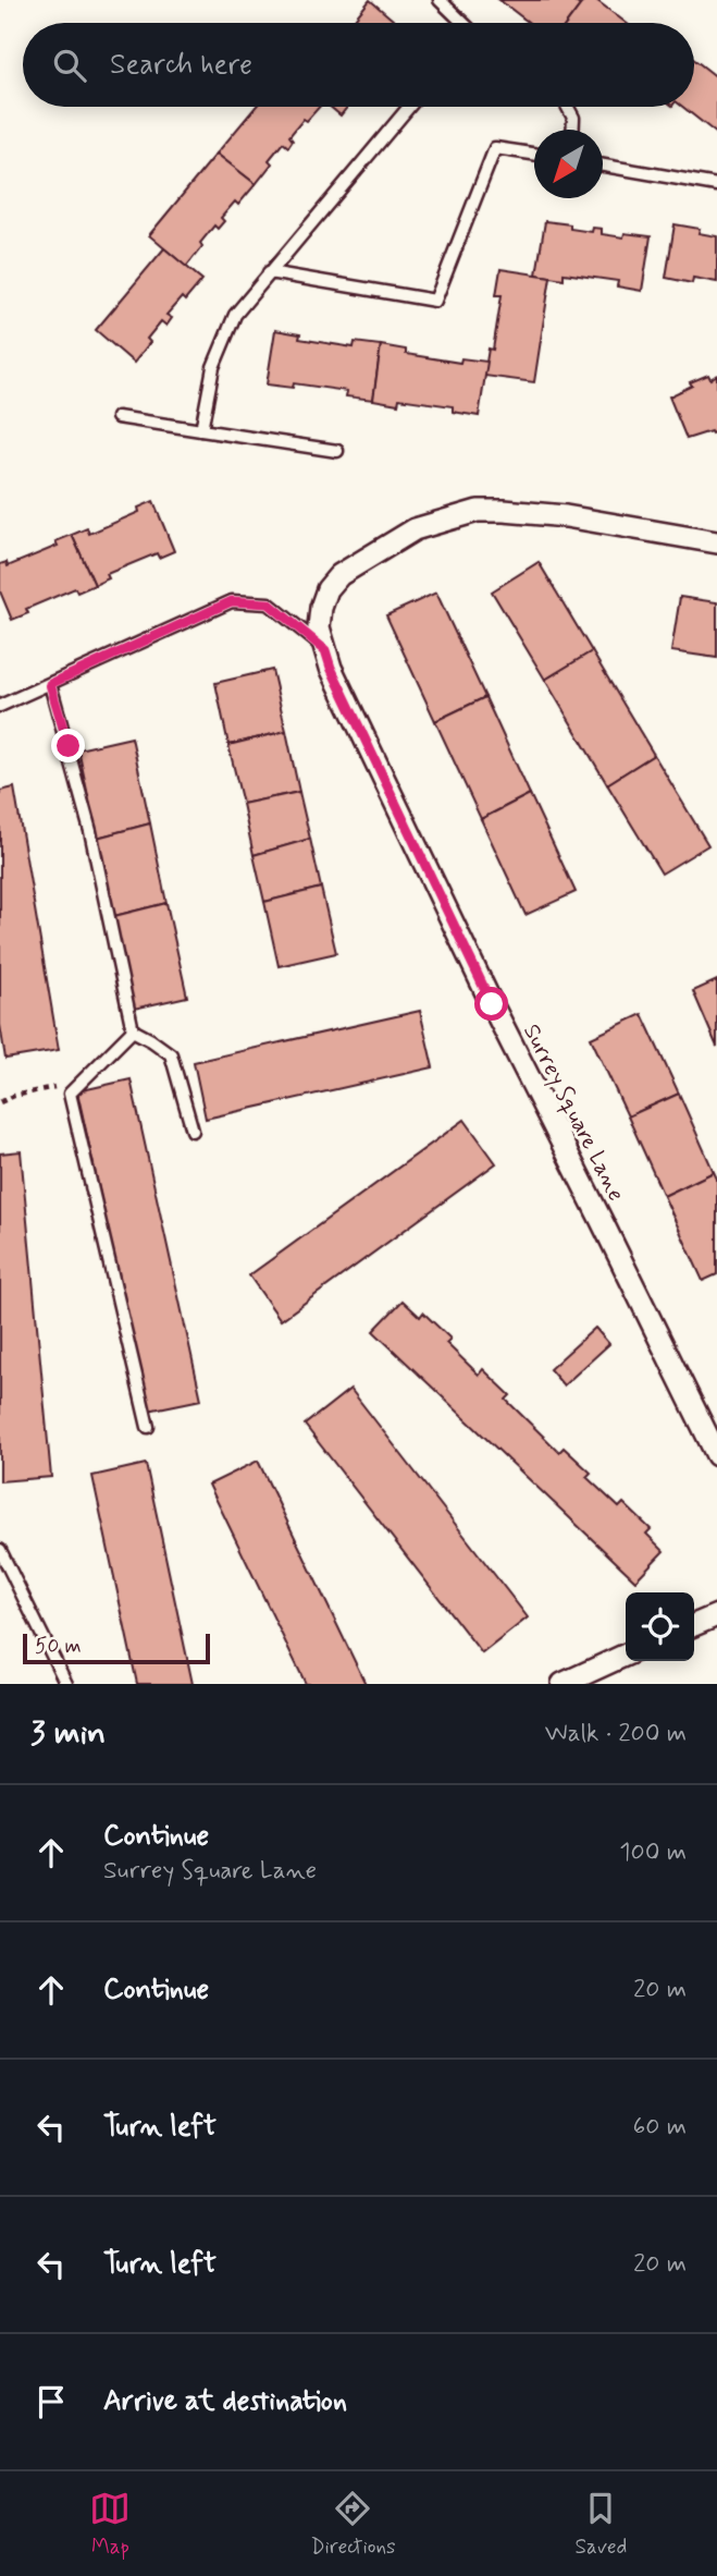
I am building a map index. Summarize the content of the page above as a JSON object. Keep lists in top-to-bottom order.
{
  "streets": {
    "street": ["Surrey Square Lane"]
  },
  "scale_bar": "50 m",
  "north": "bottom left",
  "page": {
    "search": "Search here",
    "scale": "50 m",
    "heading": ["3 min", "Walk · 200 m"],
    "list": [
      ["Continue", "Surrey Square Lane", "100 m"],
      ["Continue", "20 m"],
      ["Turn left", "60 m"],
      ["Turn left", "20 m"],
      "Arrive at destination"
    ],
    "nav": ["Map", "Directions", "Saved"]
  }
}
